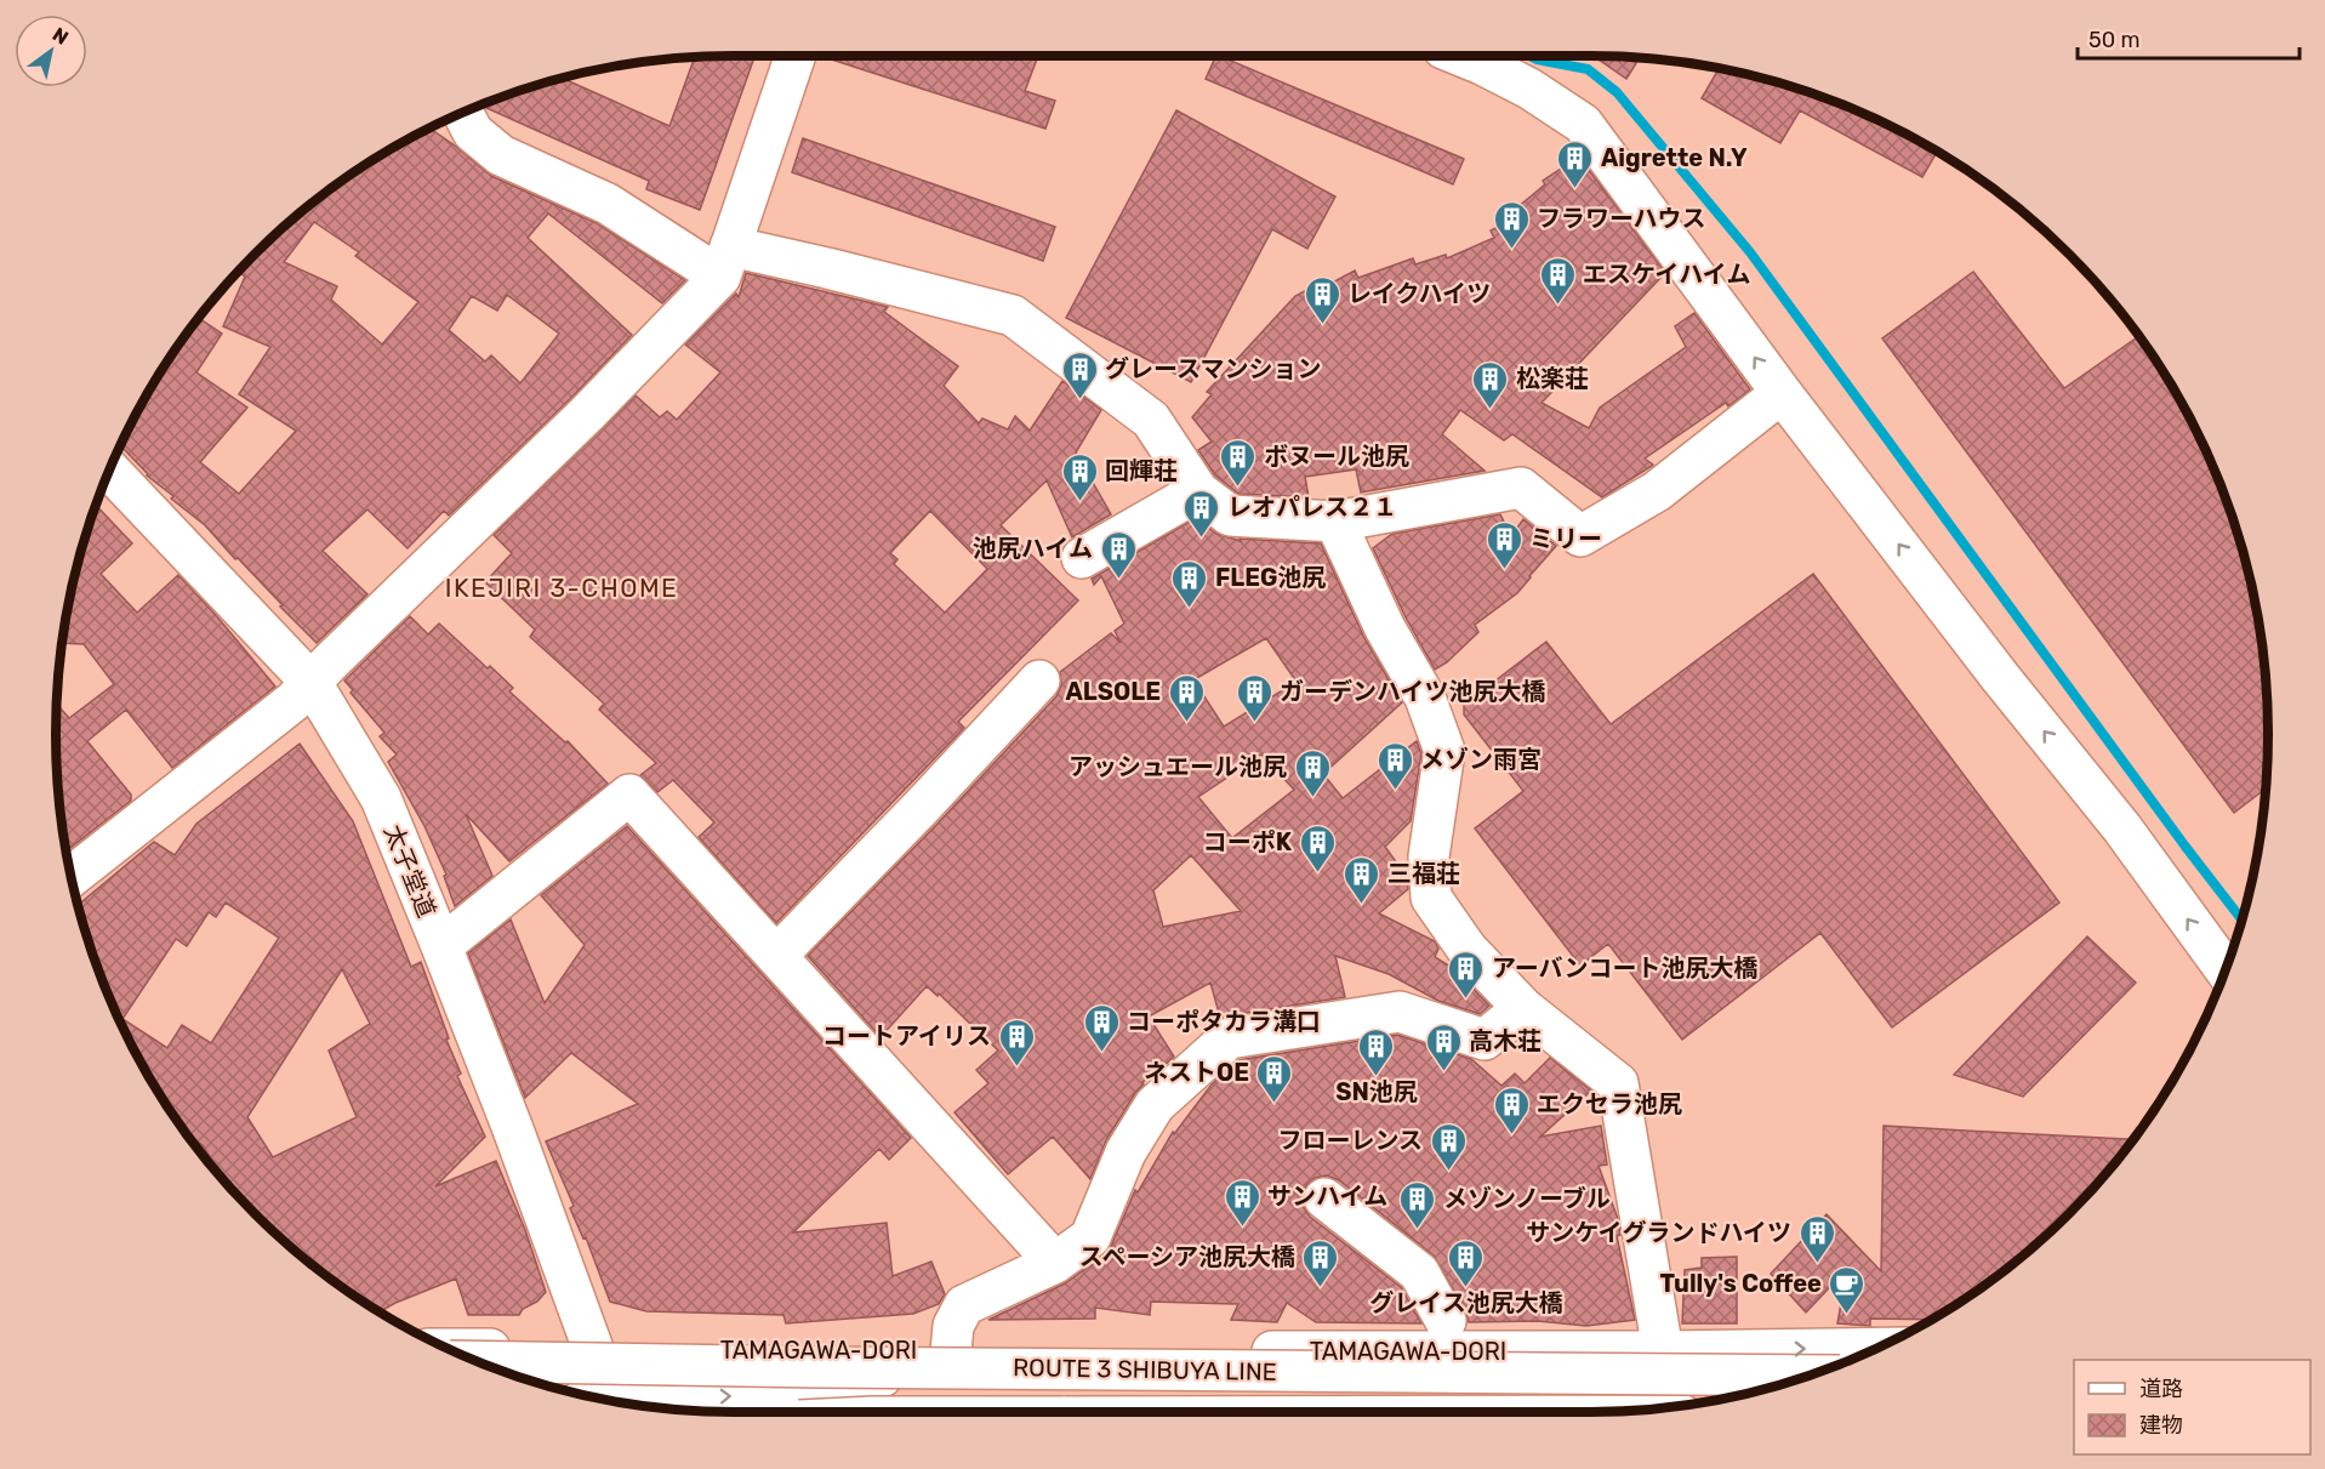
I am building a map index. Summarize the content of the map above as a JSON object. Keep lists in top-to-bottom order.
{
  "streets": {
    "main road": ["太子堂道", "TAMAGAWA-DORI", "ROUTE 3 SHIBUYA LINE"]
  },
  "crossings": [
    ["太子堂道", "TAMAGAWA-DORI"]
  ],
  "districts": ["IKEJIRI 3-CHOME"],
  "places": {
    "building": [
      "Aigrette N.Y",
      "フラワーハウス",
      "エスケイハイム",
      "レイクハイツ",
      "グレースマンション",
      "松楽荘",
      "ボヌール池尻",
      "回輝荘",
      "レオパレス２１",
      "ミリー",
      "池尻ハイム",
      "FLEG池尻",
      "ALSOLE",
      "ガーデンハイツ池尻大橋",
      "メゾン雨宮",
      "アッシュエール池尻",
      "コーポK",
      "三福荘",
      "アーバンコート池尻大橋",
      "コーポタカラ溝口",
      "コートアイリス",
      "高木荘",
      "SN池尻",
      "ネストOE",
      "エクセラ池尻",
      "フローレンス",
      "サンハイム",
      "メゾンノーブル",
      "サンケイグランドハイツ",
      "スペーシア池尻大橋",
      "グレイス池尻大橋"
    ],
    "cafe": ["Tully's Coffee"]
  },
  "legend": ["道路", "建物"],
  "scale_bar": "50 m",
  "north": "top right"
}
